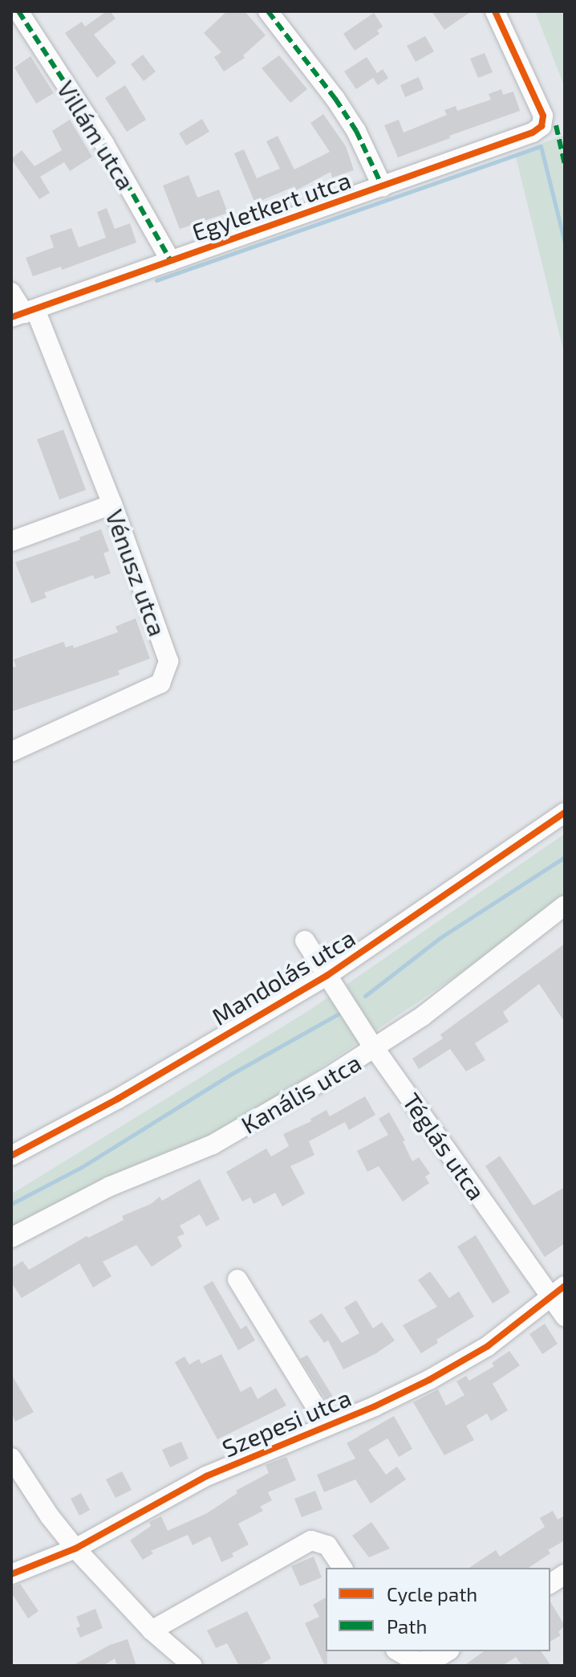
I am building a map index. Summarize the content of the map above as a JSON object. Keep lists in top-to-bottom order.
{
  "streets": {
    "street": [
      "Villám utca",
      "Egyletkert utca",
      "Vénusz utca",
      "Mandolás utca",
      "Kanális utca",
      "Téglás utca",
      "Szepesi utca"
    ]
  },
  "crossings": [
    ["Villám utca", "Egyletkert utca"],
    ["Egyletkert utca", "Vénusz utca"],
    ["Mandolás utca", "Téglás utca"],
    ["Kanális utca", "Téglás utca"],
    ["Téglás utca", "Szepesi utca"]
  ],
  "legend": ["Cycle path", "Path"]
}
